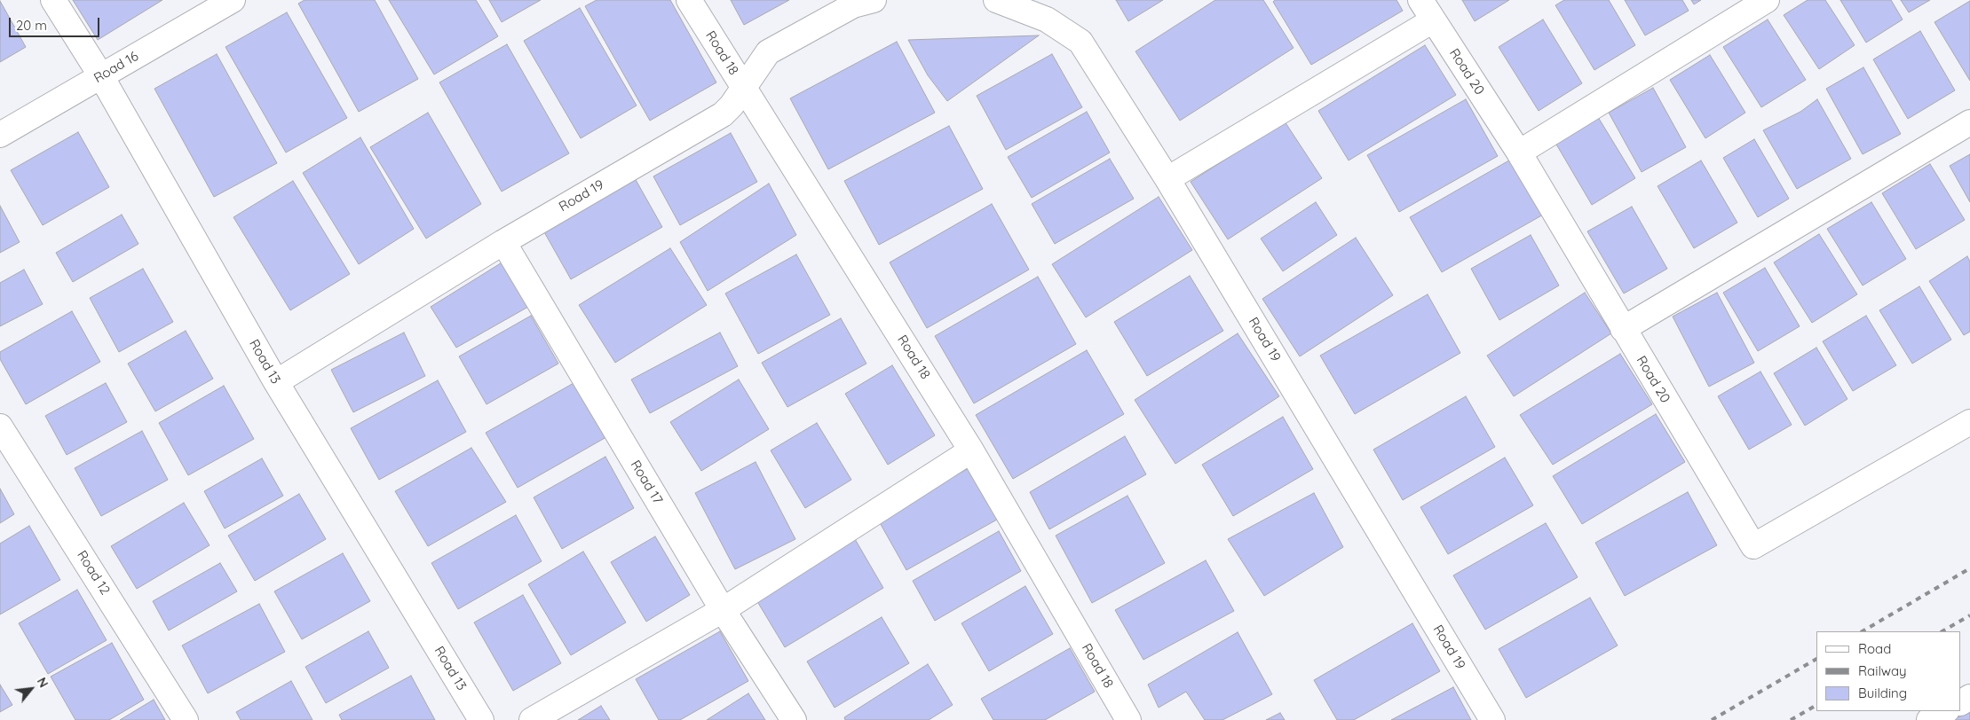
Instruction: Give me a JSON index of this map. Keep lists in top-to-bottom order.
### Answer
{
  "streets": {
    "street": [
      "Road 18",
      "Road 16",
      "Road 20",
      "Road 19",
      "Road 13",
      "Road 17",
      "Road 12"
    ]
  },
  "crossings": [
    ["Road 18", "Road 19"],
    ["Road 16", "Road 13"],
    ["Road 19", "Road 13"],
    ["Road 19", "Road 17"]
  ],
  "legend": ["Road", "Railway", "Building"],
  "scale_bar": "20 m",
  "north": "top right"
}
